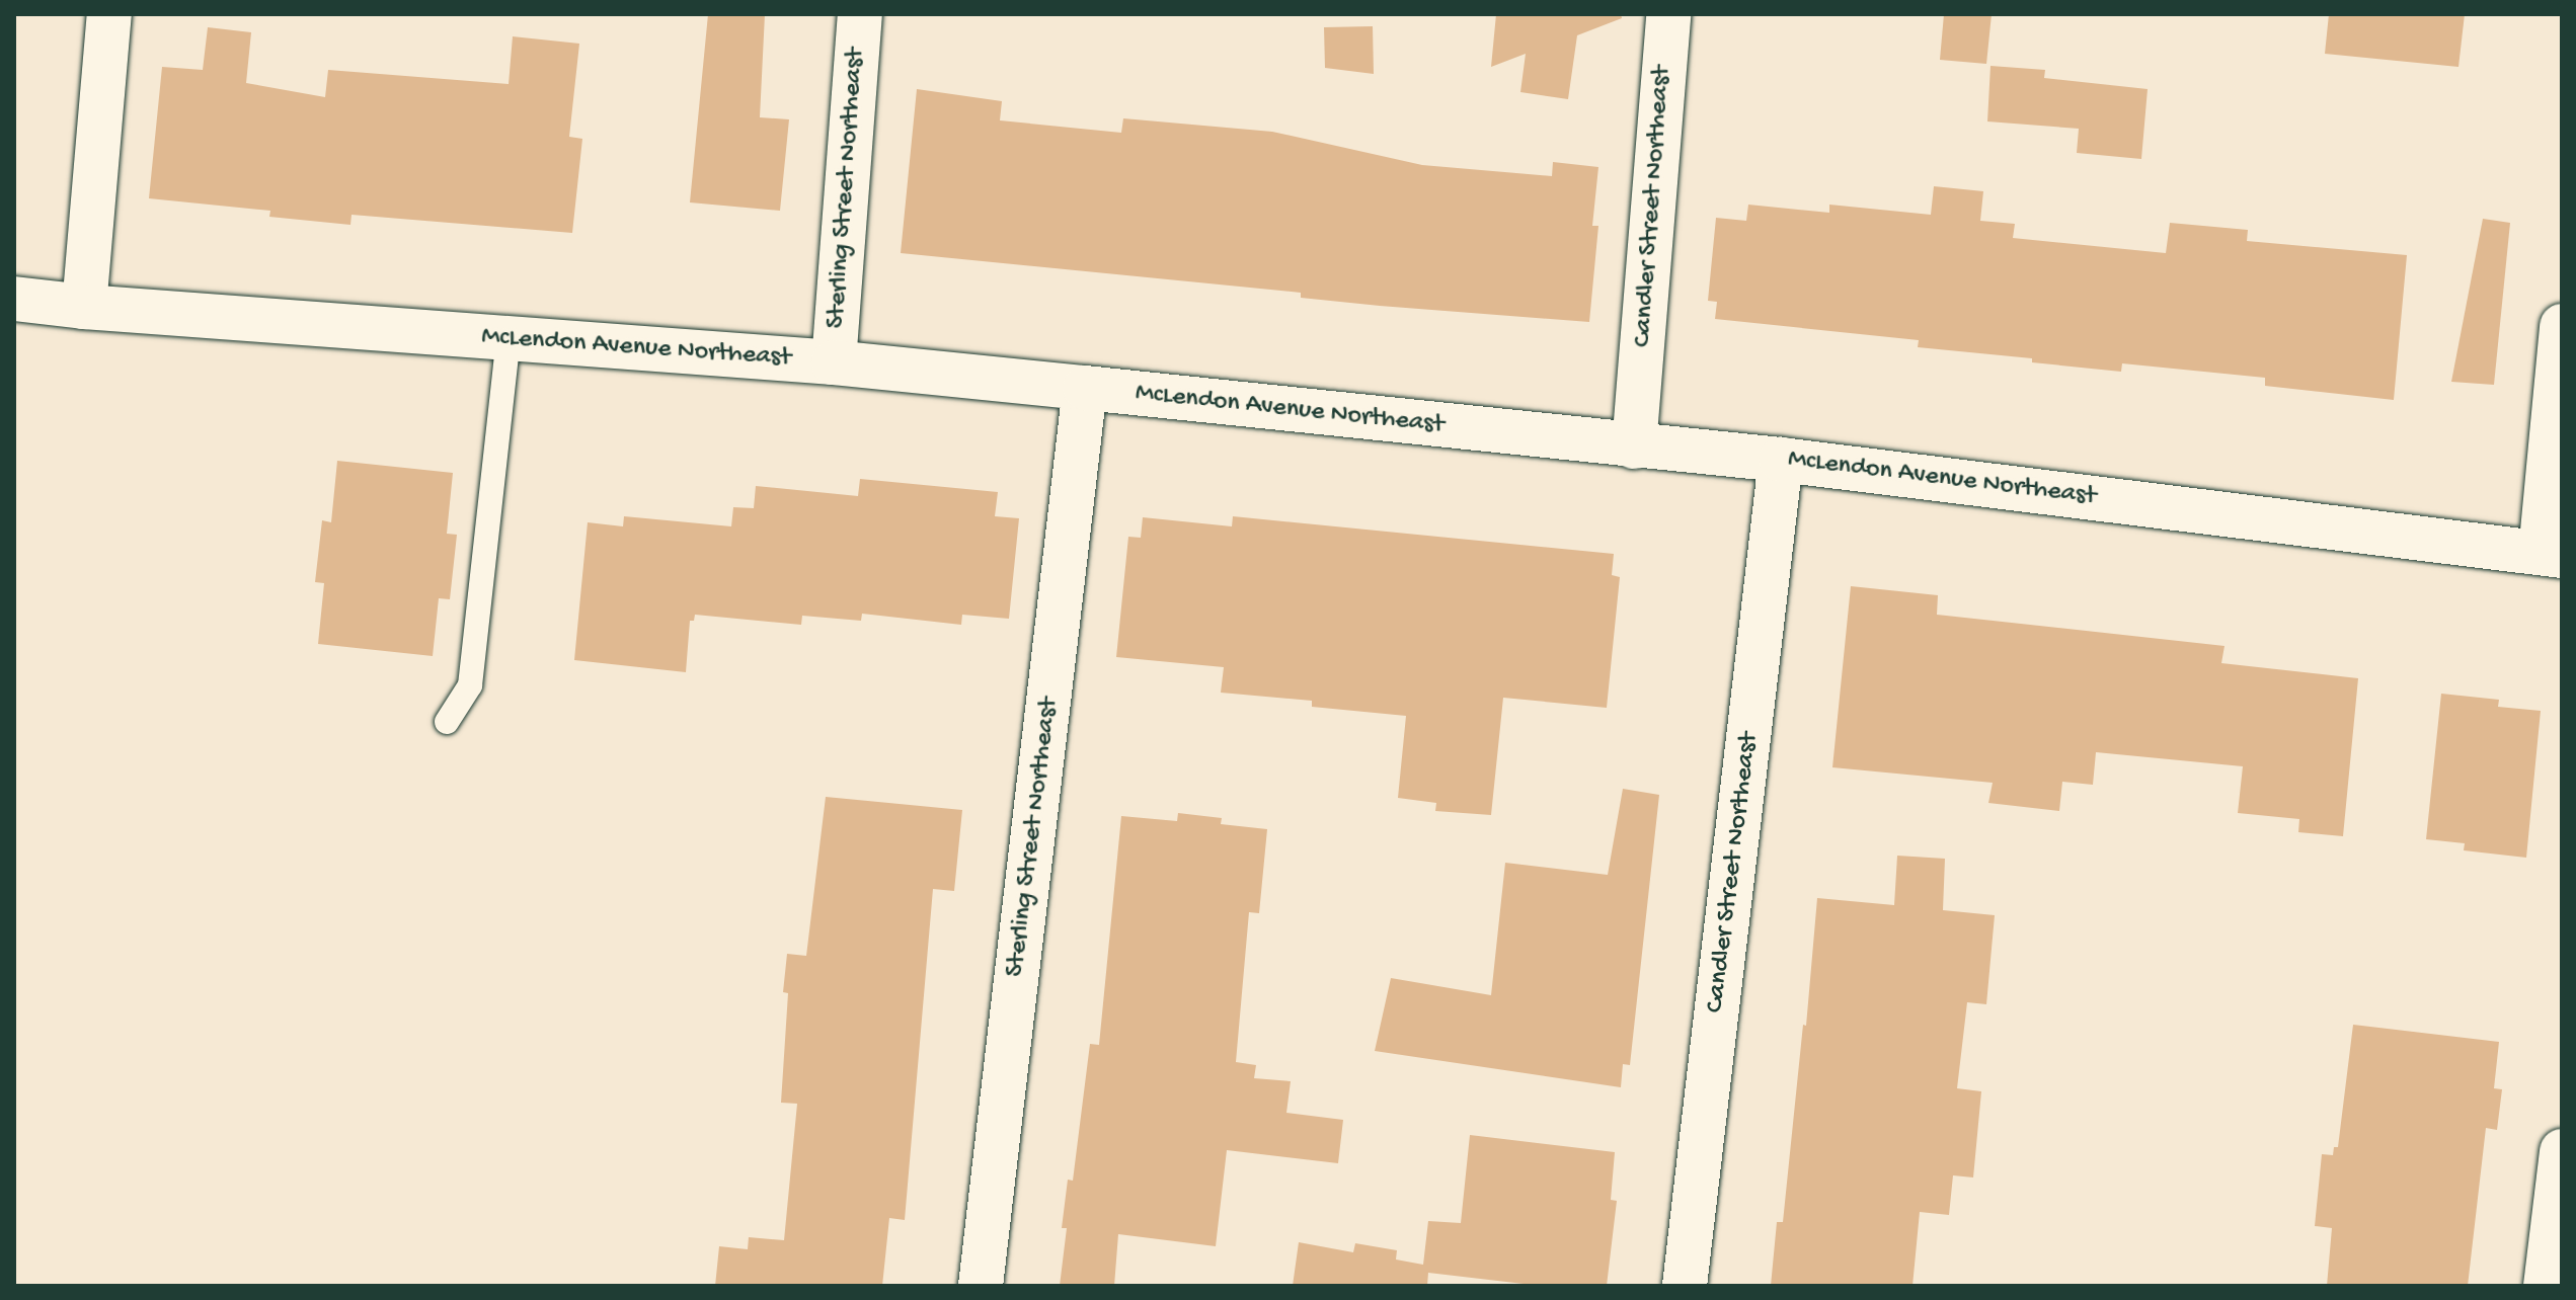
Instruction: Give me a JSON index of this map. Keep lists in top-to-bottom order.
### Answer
{
  "streets": {
    "street": ["Sterling Street Northeast", "Candler Street Northeast", "McLendon Avenue Northeast"]
  },
  "crossings": [
    ["Sterling Street Northeast", "McLendon Avenue Northeast"],
    ["Candler Street Northeast", "McLendon Avenue Northeast"]
  ]
}
